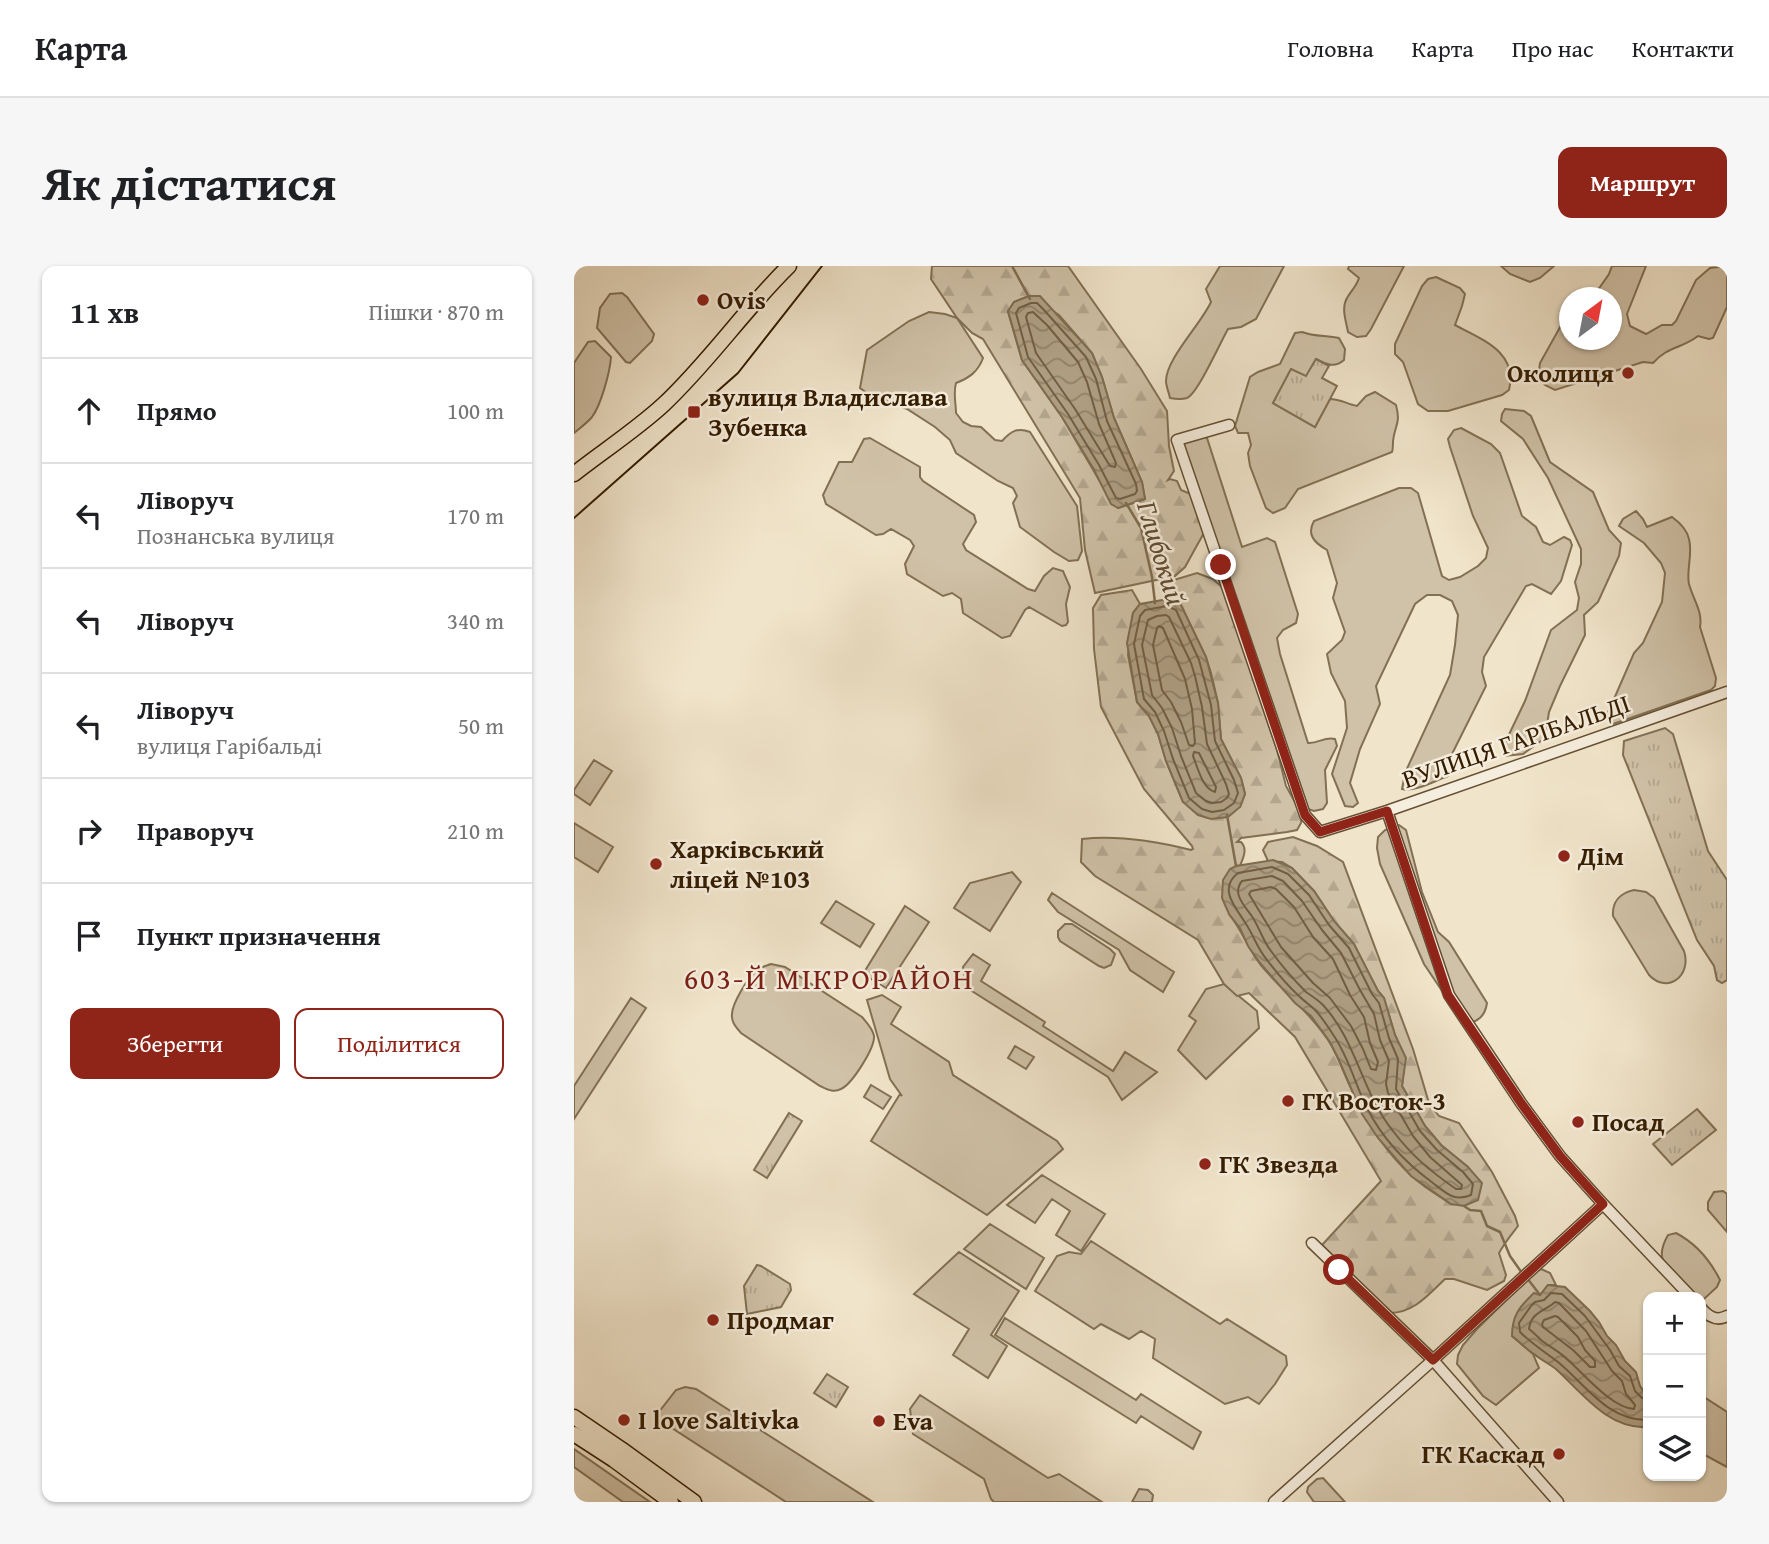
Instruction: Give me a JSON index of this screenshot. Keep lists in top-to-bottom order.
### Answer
{
  "streets": {
    "street": ["ВУЛИЦЯ ГАРІБАЛЬДІ"]
  },
  "districts": ["603-Й МІКРОРАЙОН"],
  "water": ["Глибокий"],
  "places": {
    "other": [
      "Ovis",
      "Околиця",
      "Дім",
      "Харківський ліцей №103",
      "ГК Восток-3",
      "Посад",
      "ГК Звезда",
      "Продмаг",
      "I love Saltivka",
      "Eva",
      "ГК Каскад"
    ],
    "transit": ["вулиця Владислава Зубенка"]
  },
  "north": "top right",
  "page": {
    "header": "Карта",
    "nav": [
      "Головна",
      "Карта",
      "Про нас",
      "Контакти"
    ],
    "title": "Як дістатися",
    "buttons": [
      "Маршрут",
      ["Зберегти", "Поділитися"]
    ],
    "heading": ["11 хв", "Пішки · 870 m"],
    "list": [
      ["Прямо", "100 m"],
      ["Ліворуч", "Познанська вулиця", "170 m"],
      ["Ліворуч", "340 m"],
      ["Ліворуч", "вулиця Гарібальді", "50 m"],
      ["Праворуч", "210 m"],
      "Пункт призначення"
    ],
    "map_buttons": ["+", "−"]
  }
}
